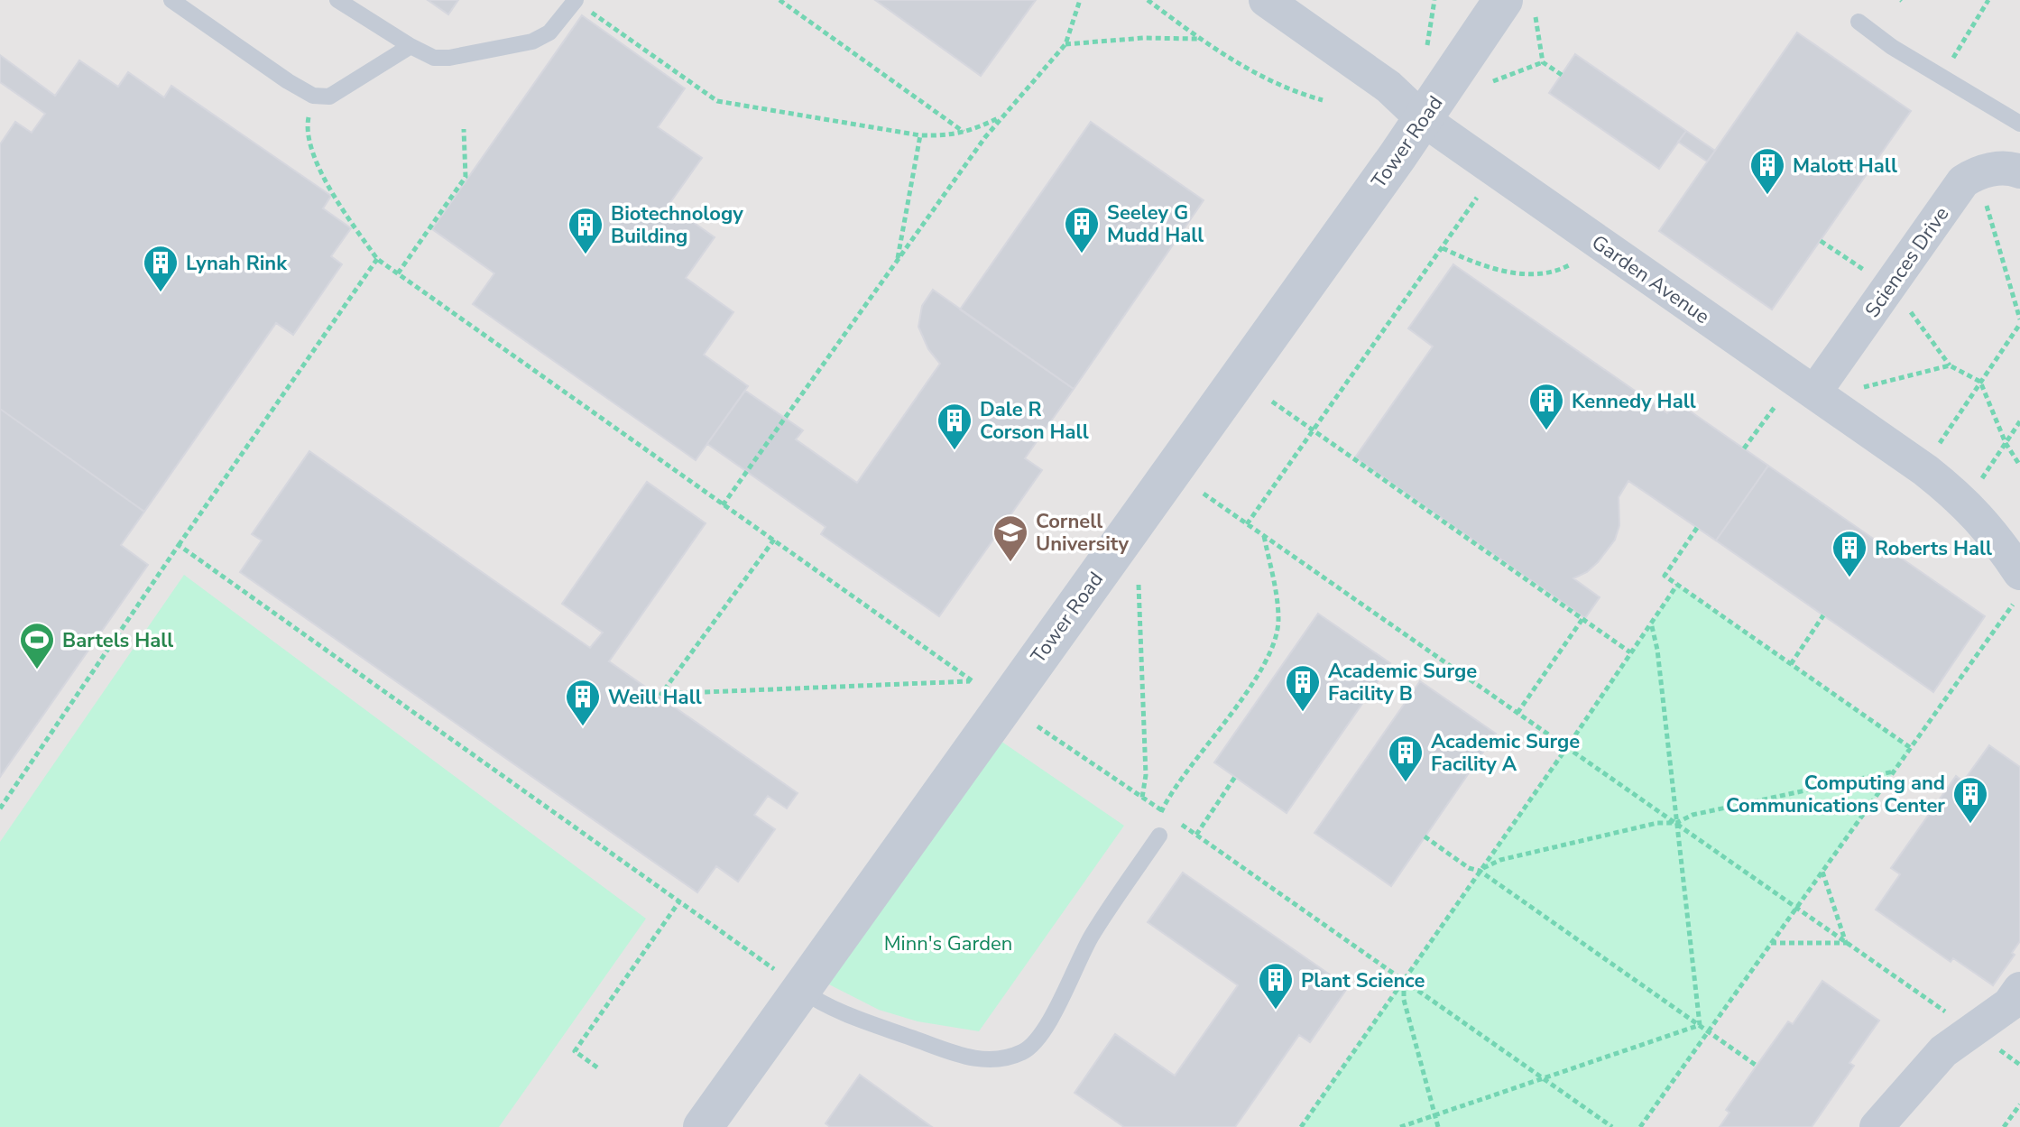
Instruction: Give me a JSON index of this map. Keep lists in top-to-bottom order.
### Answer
{
  "streets": {
    "street": ["Tower Road", "Sciences Drive", "Garden Avenue"]
  },
  "crossings": [
    ["Tower Road", "Garden Avenue"],
    ["Sciences Drive", "Garden Avenue"]
  ],
  "parks": ["Minn's Garden"],
  "places": {
    "building": [
      "Malott Hall",
      "Seeley G Mudd Hall",
      "Biotechnology Building",
      "Lynah Rink",
      "Kennedy Hall",
      "Dale R Corson Hall",
      "Roberts Hall",
      "Academic Surge Facility B",
      "Weill Hall",
      "Academic Surge Facility A",
      "Computing and Communications Center",
      "Plant Science"
    ],
    "school or university": ["Cornell University"],
    "sports": ["Bartels Hall"]
  }
}
